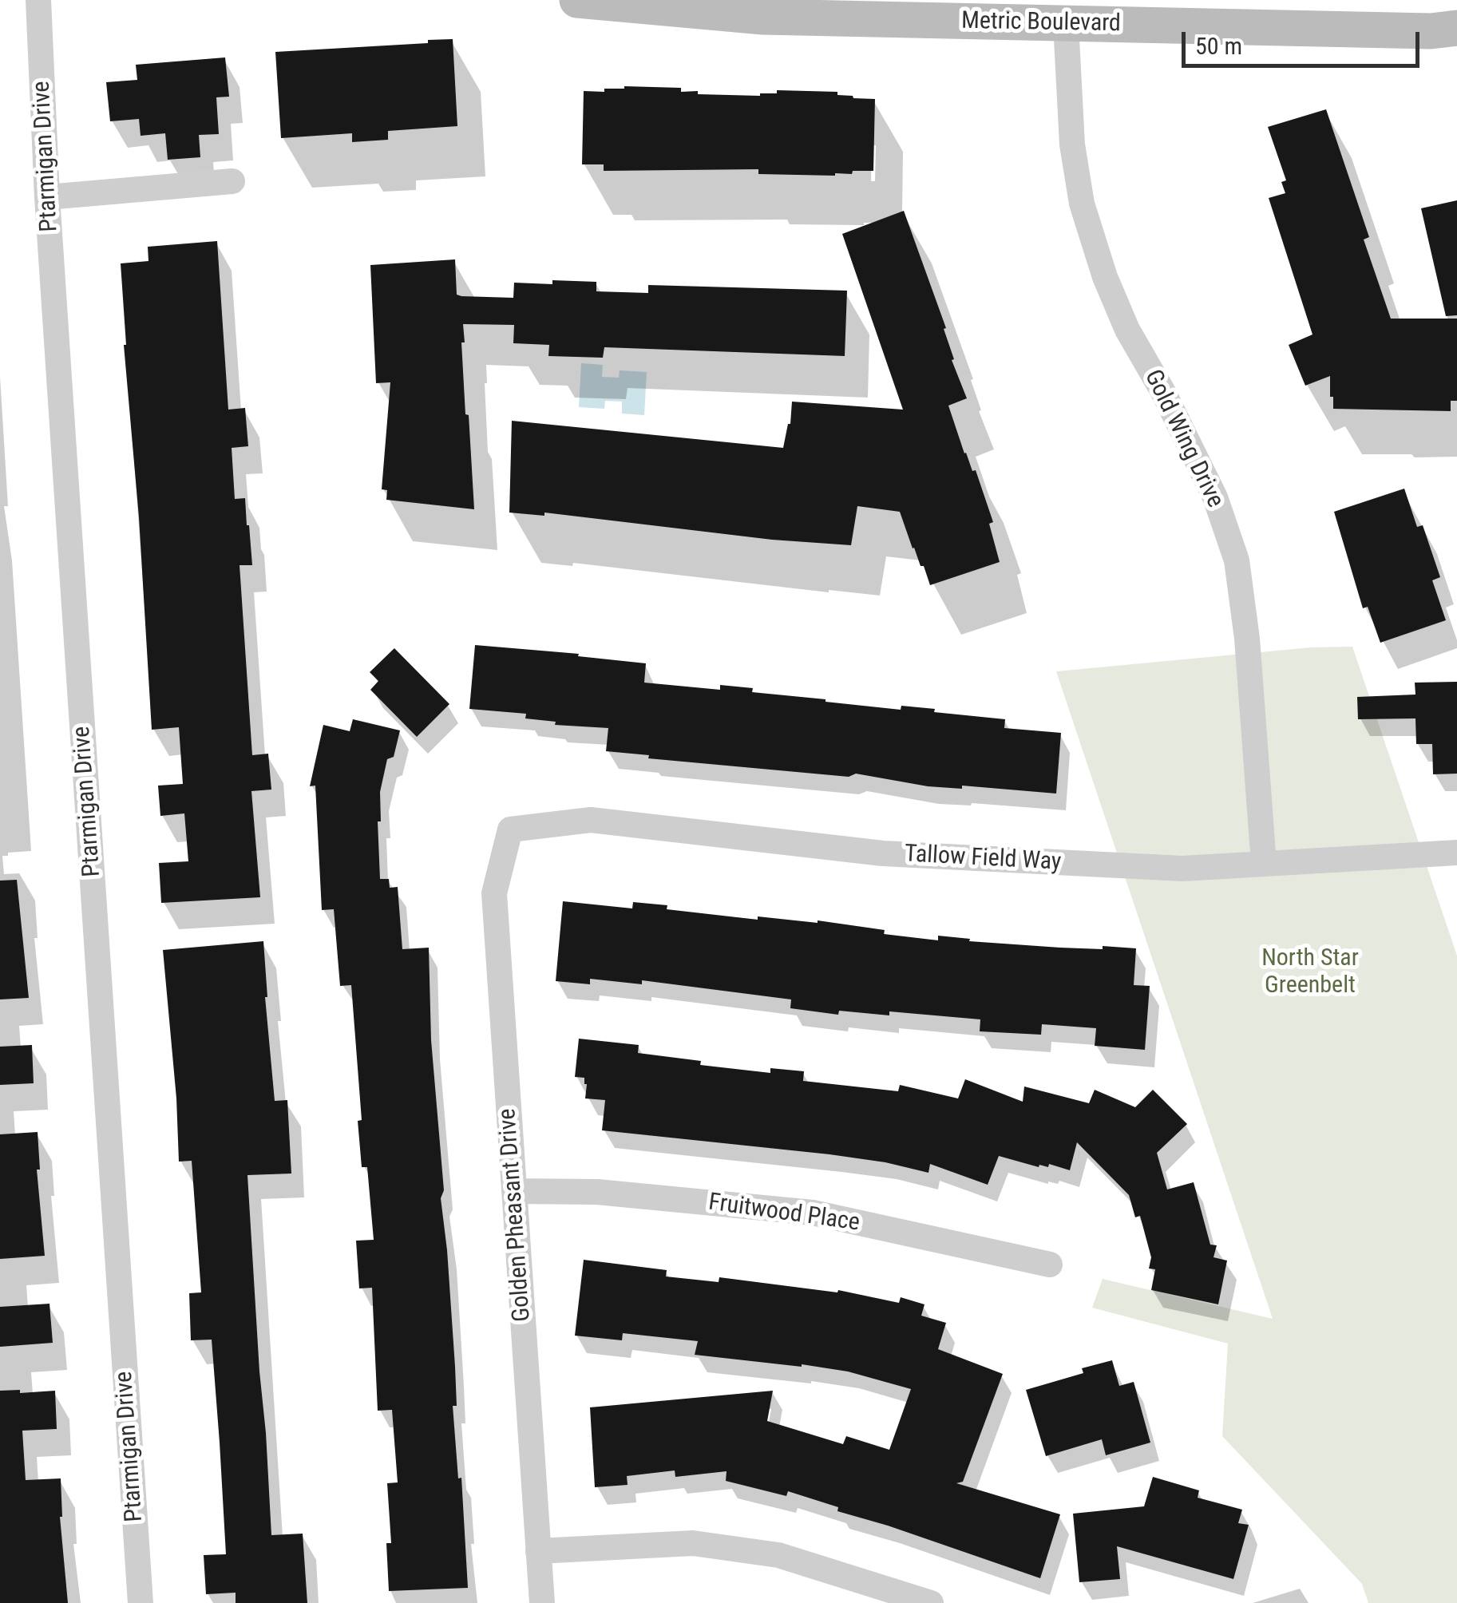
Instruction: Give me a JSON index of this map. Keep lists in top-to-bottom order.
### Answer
{
  "streets": {
    "main road": ["Metric Boulevard"],
    "street": [
      "Ptarmigan Drive",
      "Gold Wing Drive",
      "Tallow Field Way",
      "Fruitwood Place",
      "Golden Pheasant Drive"
    ]
  },
  "crossings": [
    ["Metric Boulevard", "Gold Wing Drive"],
    ["Gold Wing Drive", "Tallow Field Way"],
    ["Tallow Field Way", "Golden Pheasant Drive"],
    ["Fruitwood Place", "Golden Pheasant Drive"]
  ],
  "parks": ["North Star Greenbelt"],
  "scale_bar": "50 m"
}
